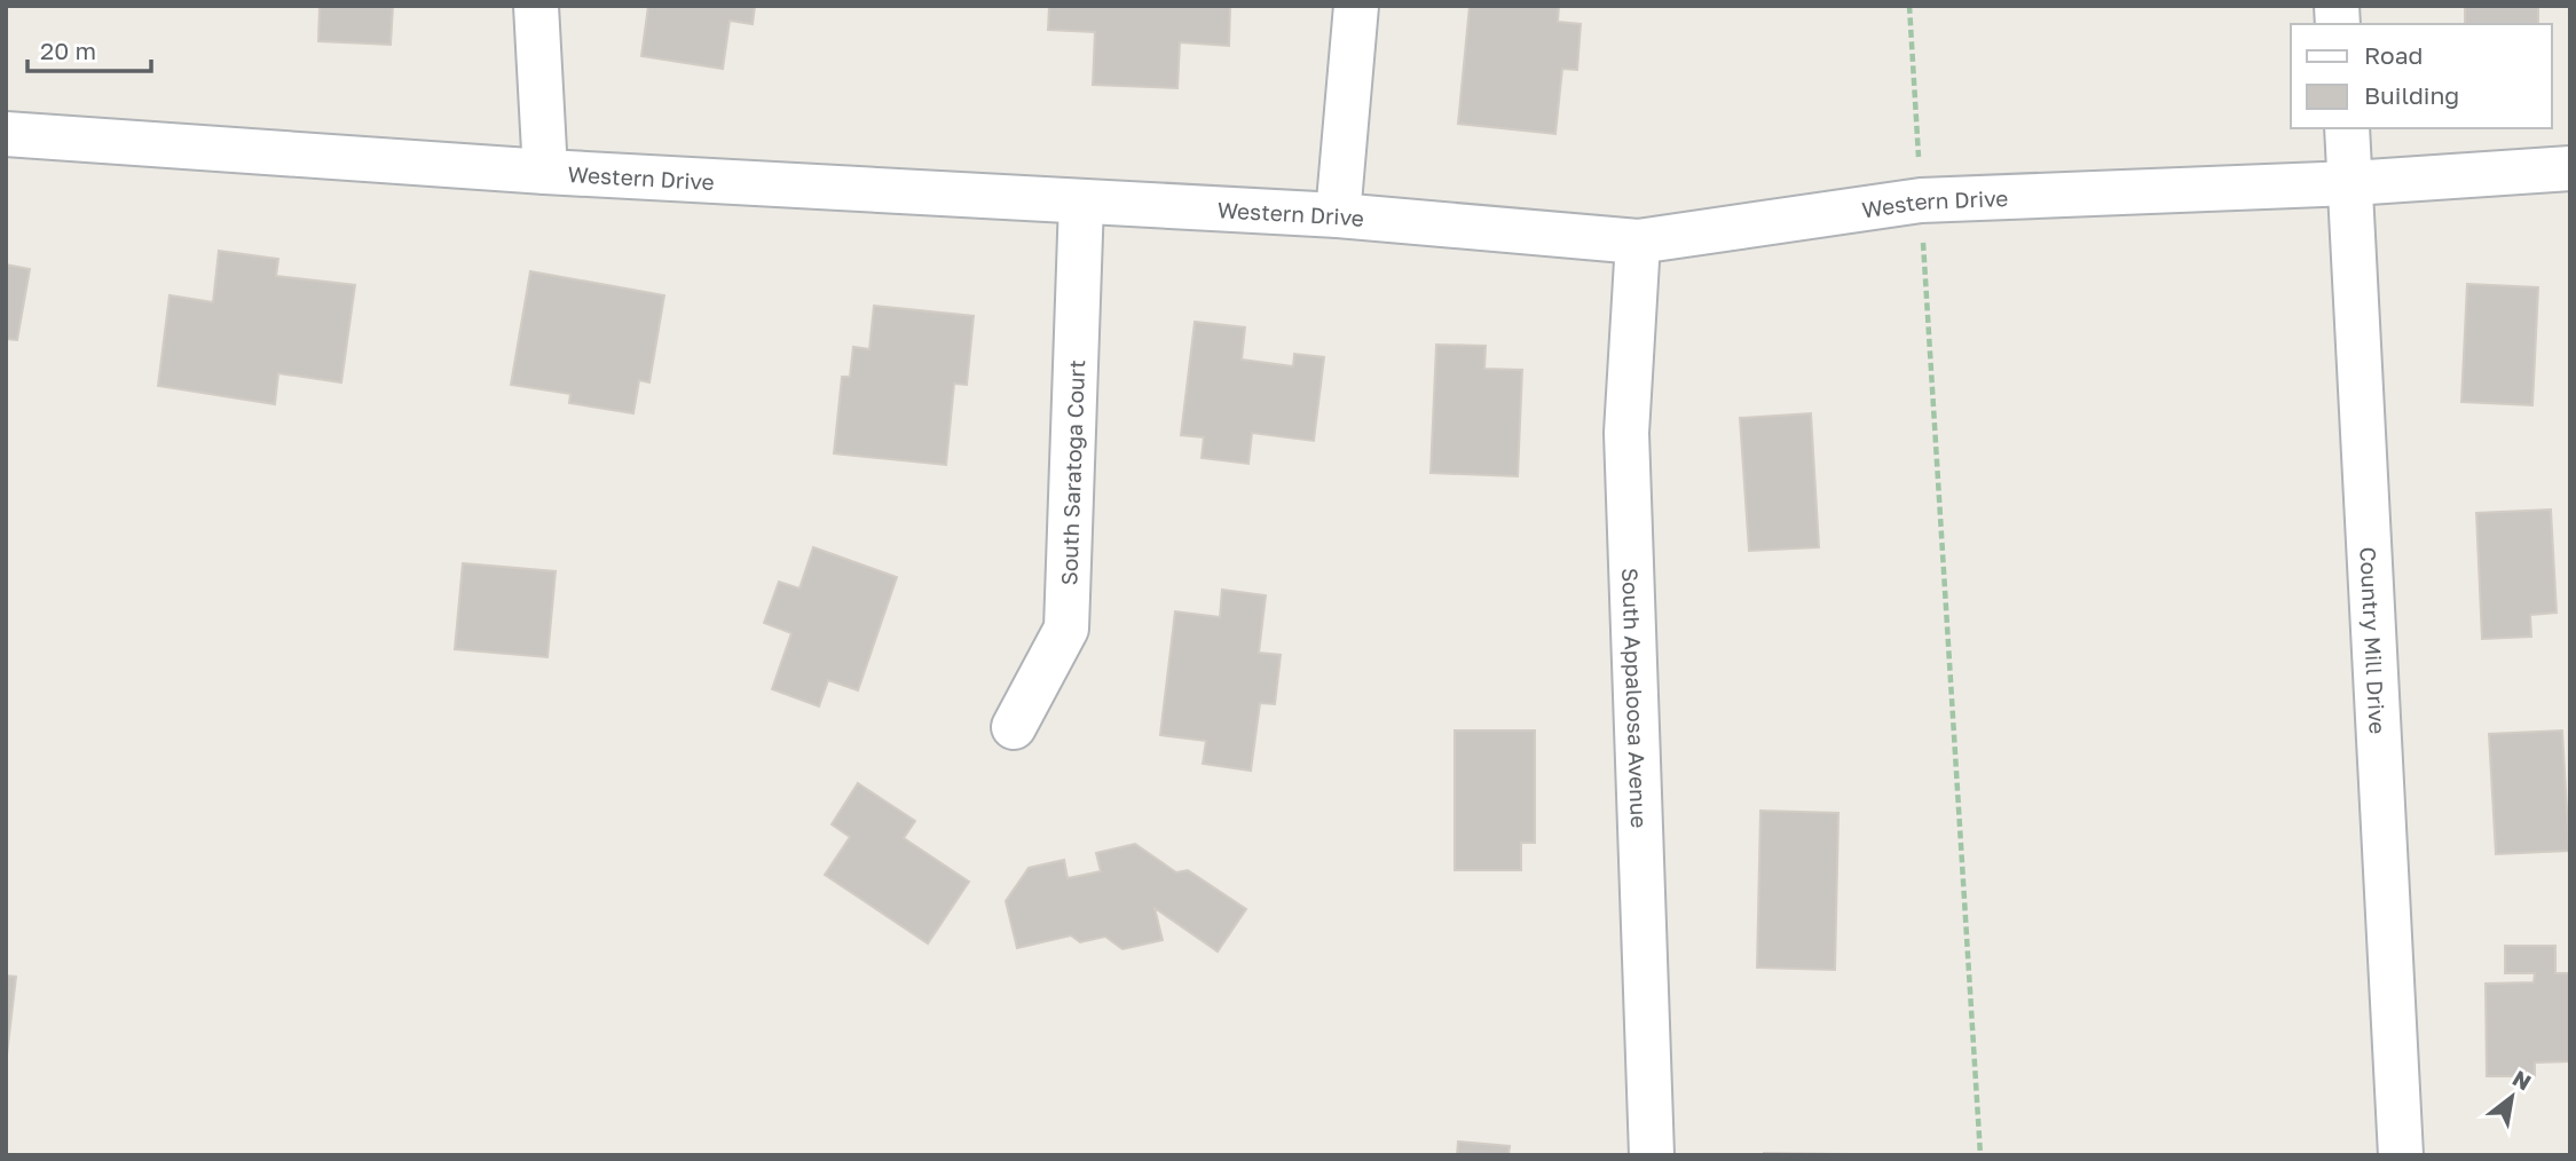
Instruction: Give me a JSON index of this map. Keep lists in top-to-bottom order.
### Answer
{
  "streets": {
    "street": [
      "Western Drive",
      "South Saratoga Court",
      "Country Mill Drive",
      "South Appaloosa Avenue"
    ]
  },
  "crossings": [
    ["Western Drive", "South Saratoga Court"],
    ["Western Drive", "Country Mill Drive"],
    ["Western Drive", "South Appaloosa Avenue"]
  ],
  "legend": ["Road", "Building"],
  "scale_bar": "20 m",
  "north": "top right"
}
